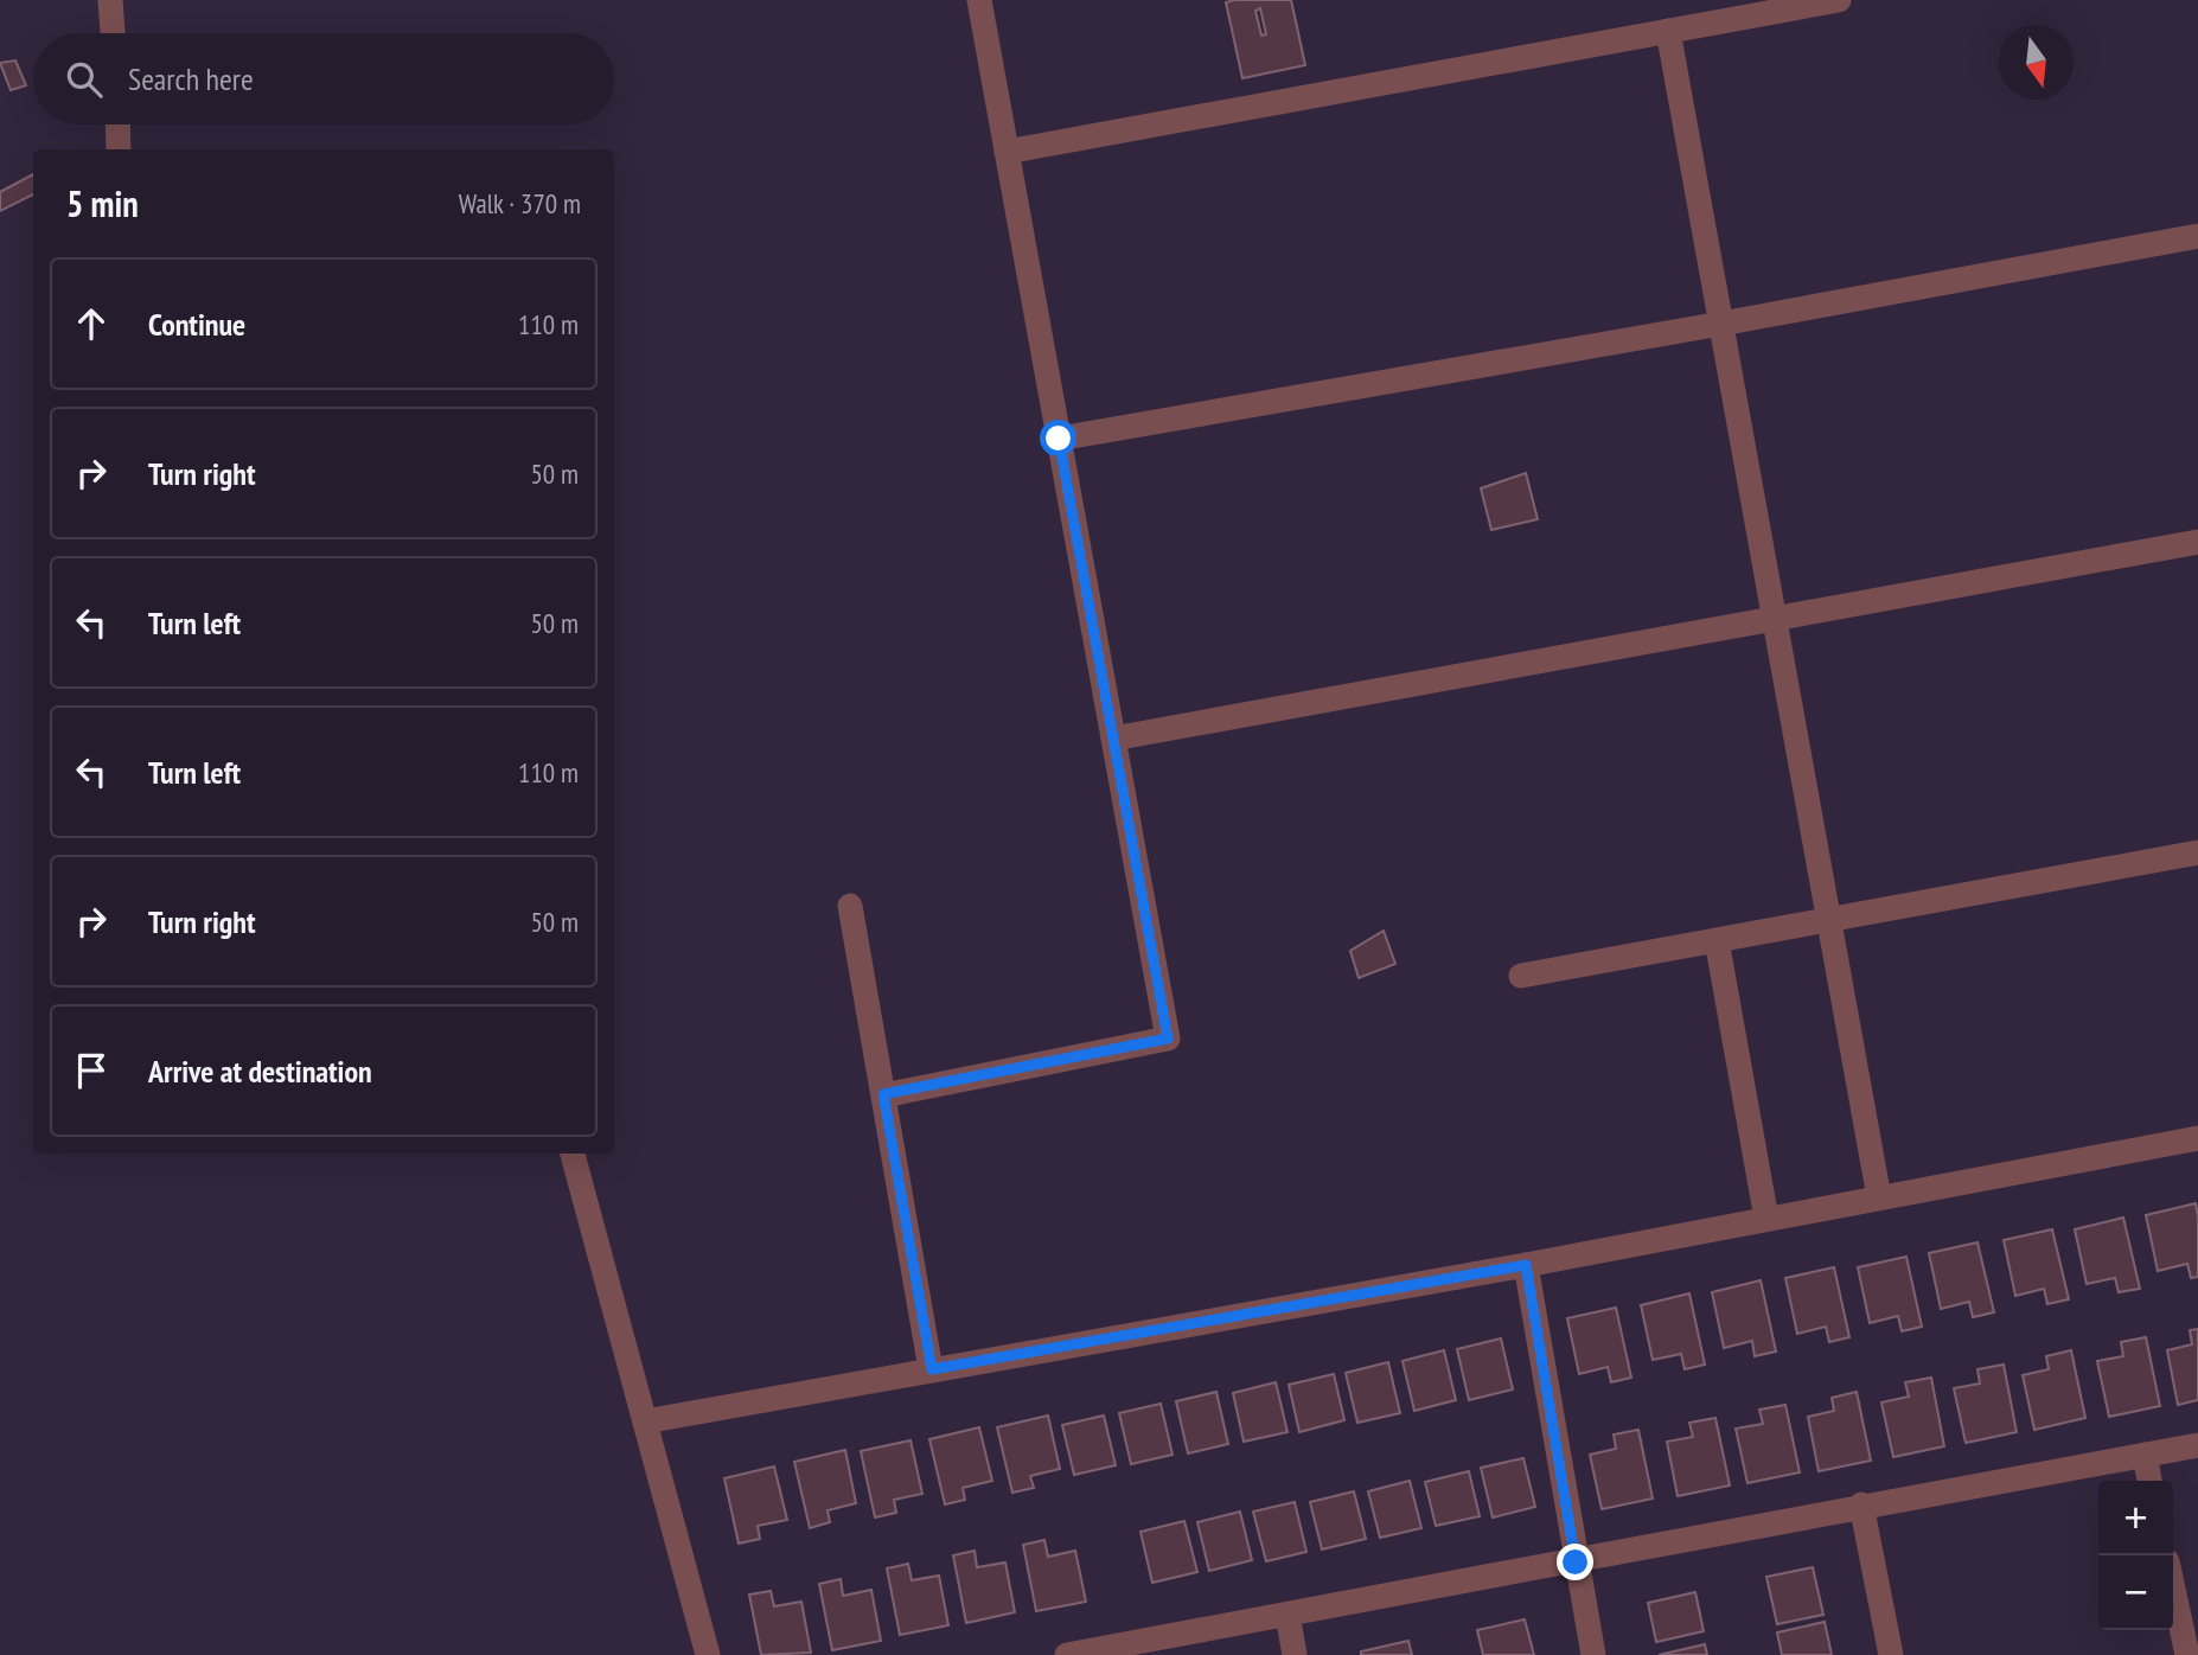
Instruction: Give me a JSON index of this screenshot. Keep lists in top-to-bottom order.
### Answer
{
  "north": "bottom",
  "page": {
    "search": "Search here",
    "heading": ["5 min", "Walk · 370 m"],
    "list": [
      ["Continue", "110 m"],
      ["Turn right", "50 m"],
      ["Turn left", "50 m"],
      ["Turn left", "110 m"],
      ["Turn right", "50 m"],
      "Arrive at destination"
    ],
    "map_buttons": ["+", "−"]
  }
}
